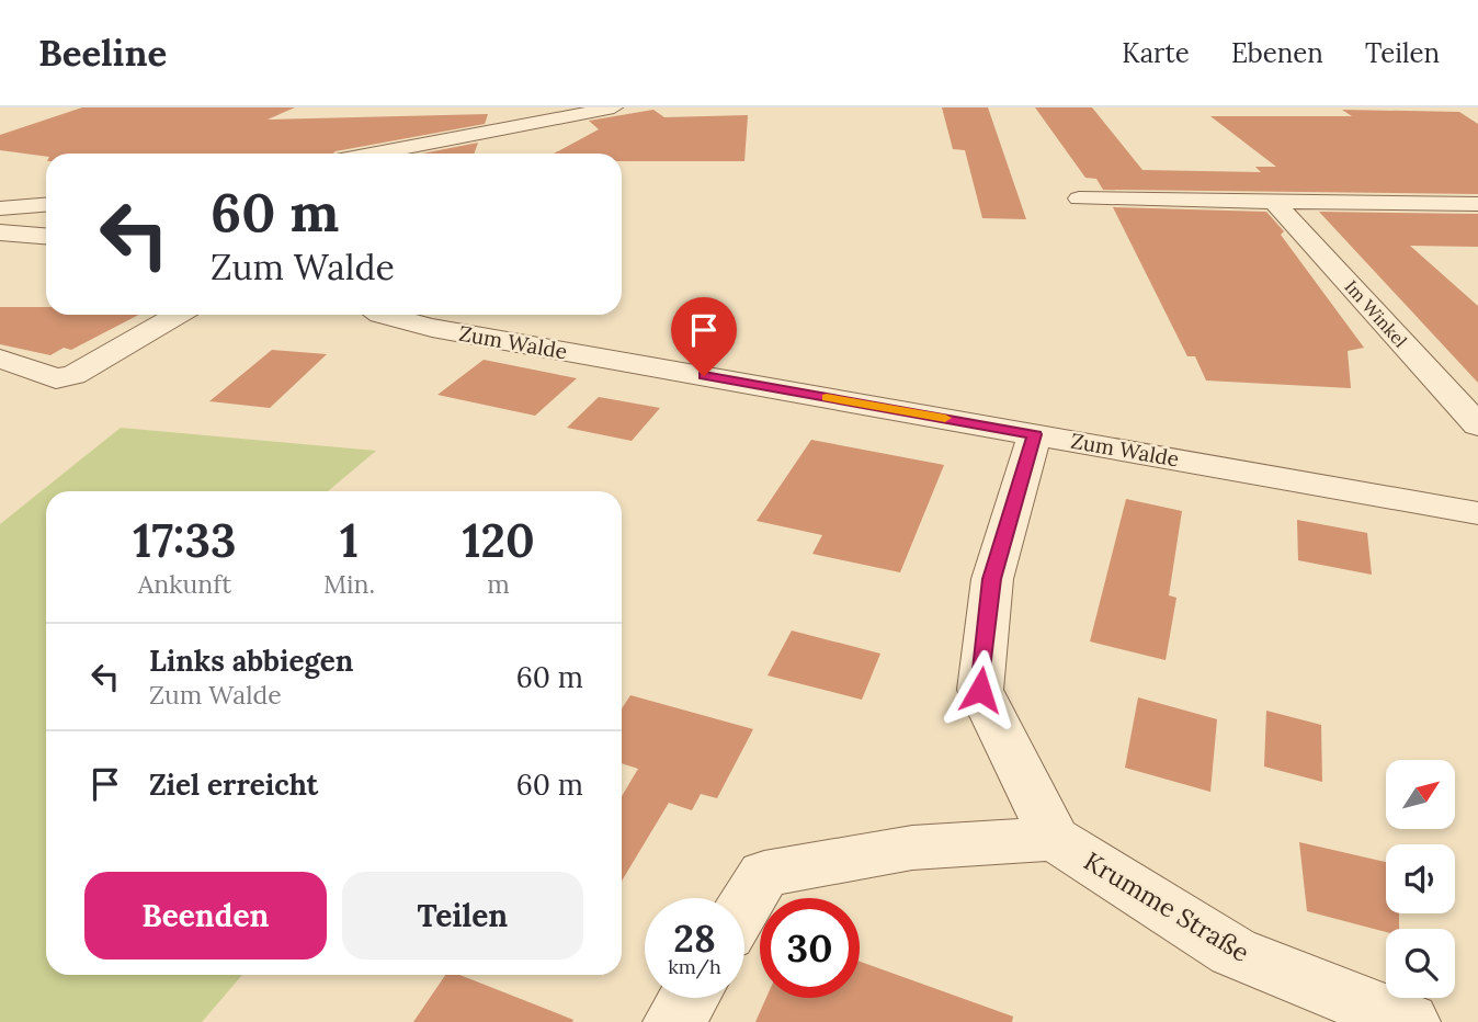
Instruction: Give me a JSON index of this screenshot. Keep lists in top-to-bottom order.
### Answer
{
  "streets": {
    "street": ["Im Winkel", "Zum Walde", "Krumme Straße"]
  },
  "north": "top right",
  "page": {
    "header": "Beeline",
    "nav": ["Karte", "Ebenen", "Teilen"],
    "turn": ["60 m", "Zum Walde"],
    "eta": [
      "17:33",
      "Ankunft",
      "1",
      "Min.",
      "120",
      "m"
    ],
    "list": [
      {
        "name": "Links abbiegen",
        "note": "Zum Walde",
        "value": "60 m"
      },
      {
        "name": "Ziel erreicht",
        "value": "60 m"
      }
    ],
    "buttons": ["Beenden", "Teilen"],
    "speed": "28 km/h",
    "limit": "30"
  }
}
